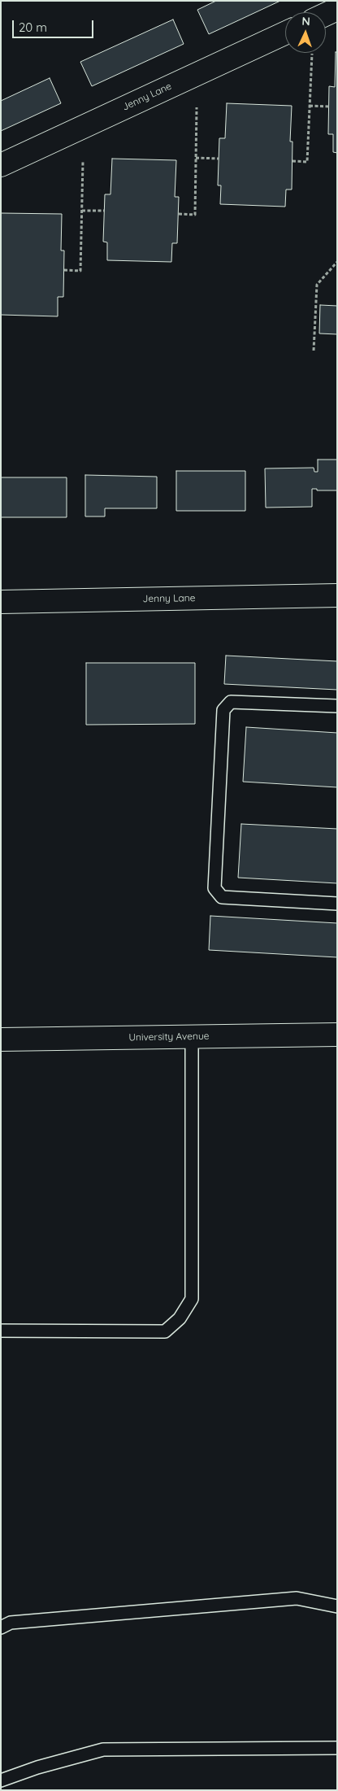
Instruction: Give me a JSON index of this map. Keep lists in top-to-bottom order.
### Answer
{
  "streets": {
    "street": ["Jenny Lane", "University Avenue"]
  },
  "scale_bar": "20 m",
  "north": "top"
}
